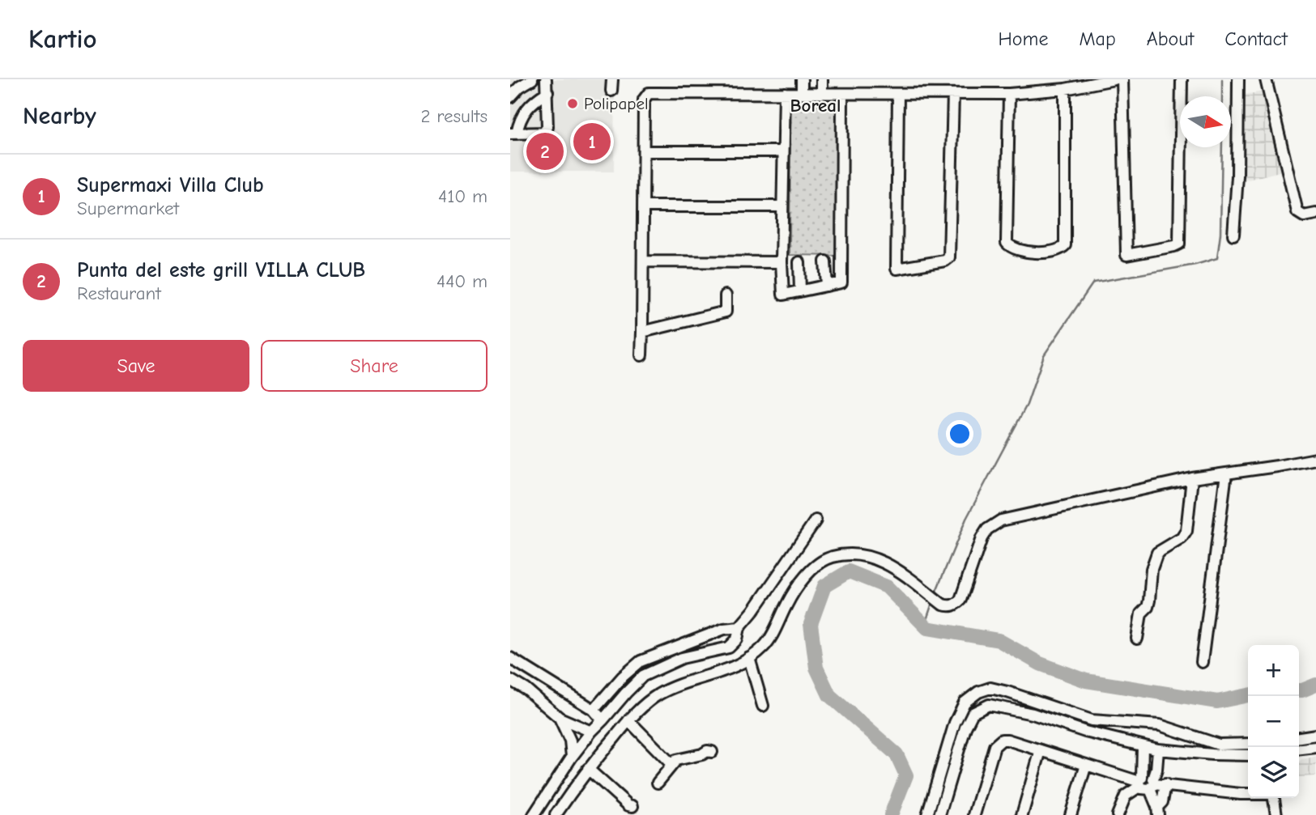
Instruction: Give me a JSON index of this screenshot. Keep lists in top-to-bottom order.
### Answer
{
  "districts": ["Boreal"],
  "places": ["Polipapel"],
  "north": "right",
  "page": {
    "header": "Kartio",
    "nav": [
      "Home",
      "Map",
      "About",
      "Contact"
    ],
    "heading": ["Nearby", "2 results"],
    "pins": ["1", "2"],
    "list": [
      {
        "mark": "1",
        "name": "Supermaxi Villa Club",
        "note": "Supermarket",
        "value": "410 m"
      },
      {
        "mark": "2",
        "name": "Punta del este grill VILLA CLUB",
        "note": "Restaurant",
        "value": "440 m"
      }
    ],
    "buttons": ["Save", "Share"],
    "map_buttons": ["+", "−"]
  }
}
